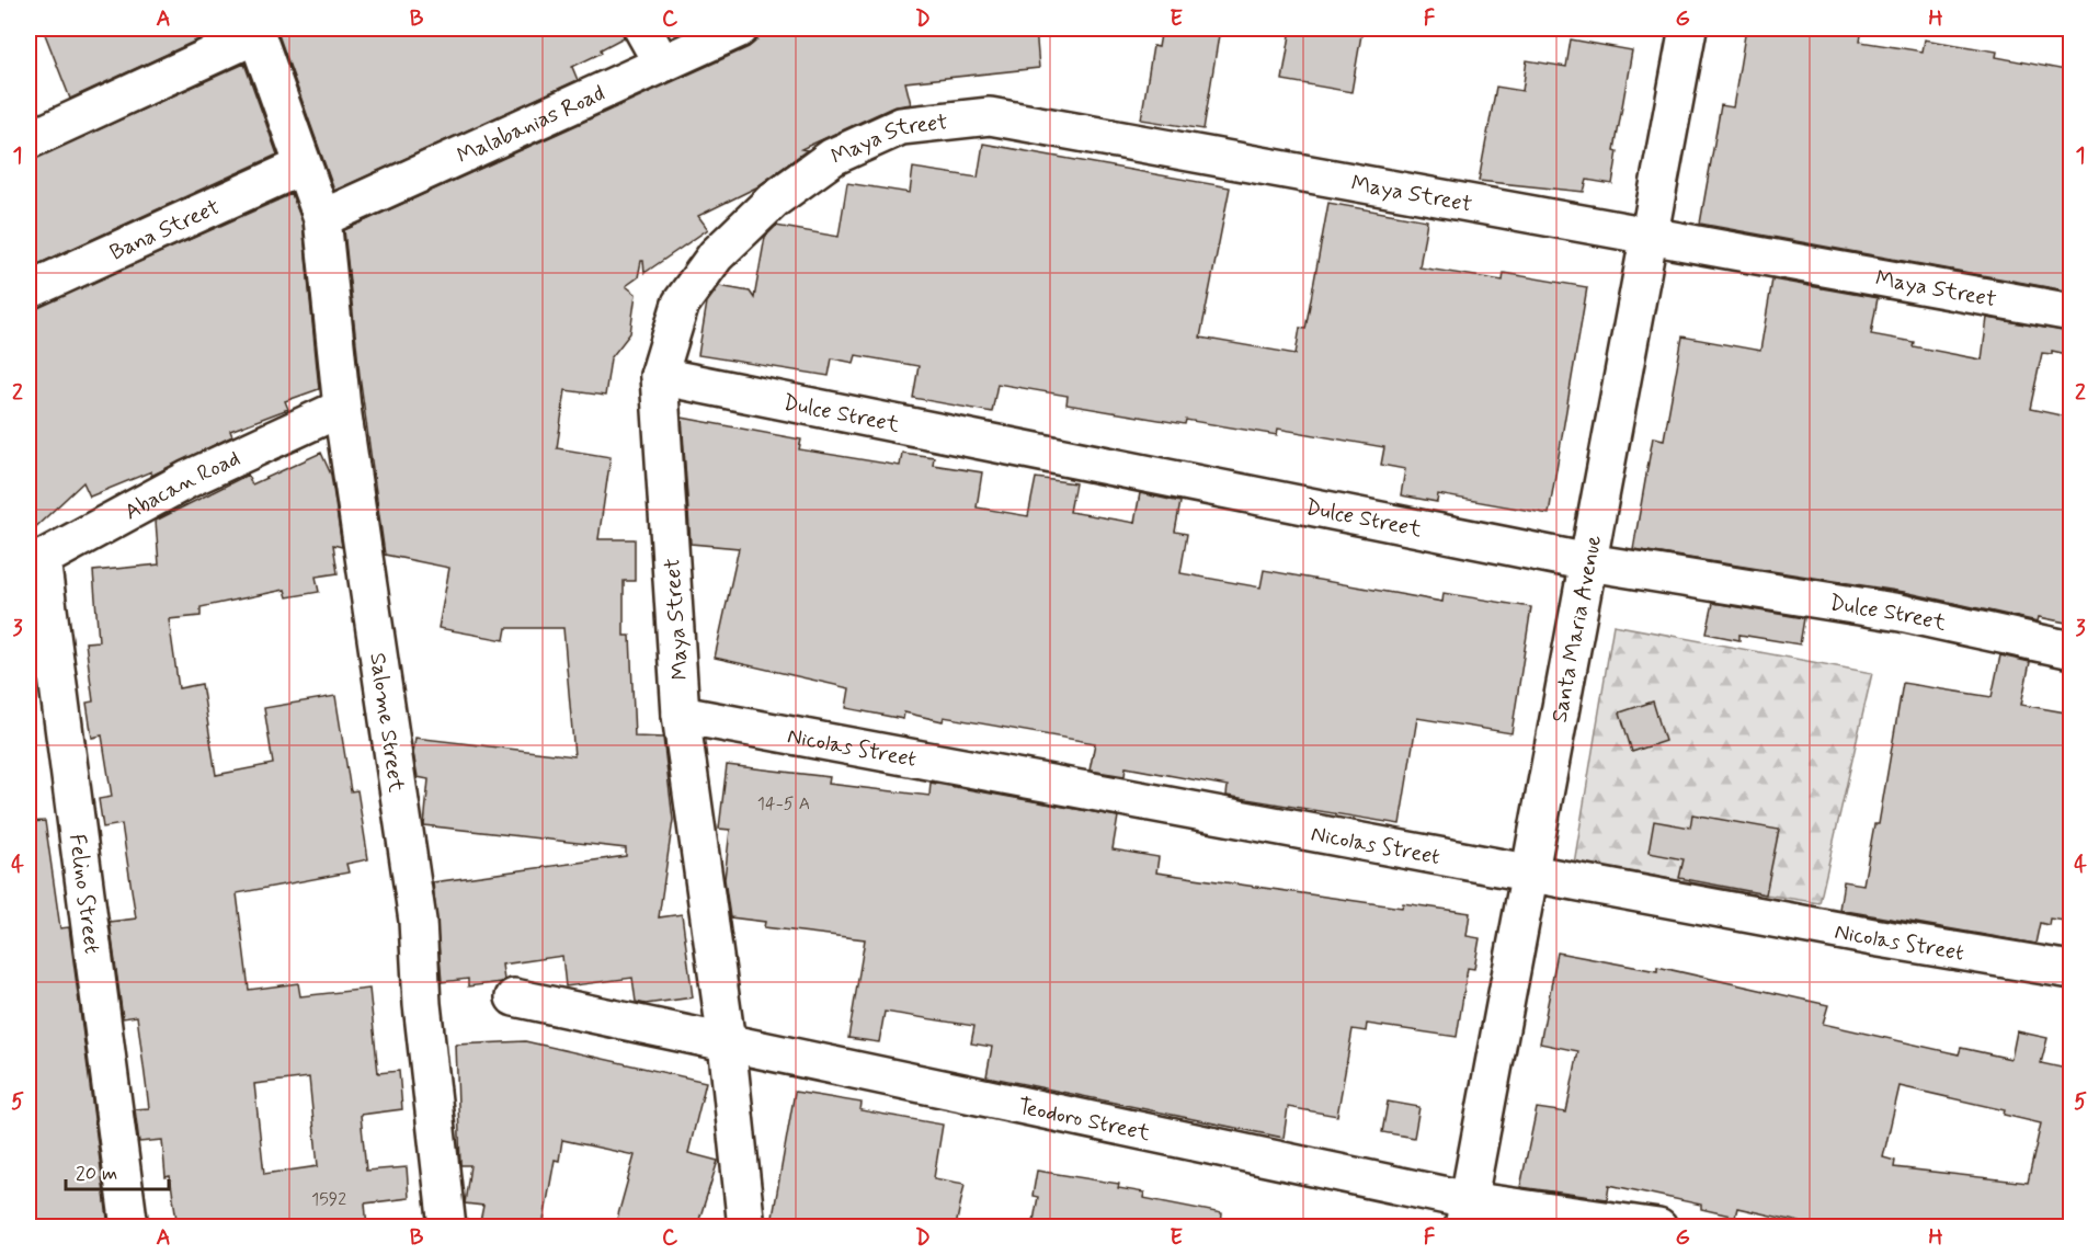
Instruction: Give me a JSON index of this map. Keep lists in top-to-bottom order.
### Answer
{
  "streets": {
    "street": [
      "Malabanias Road",
      "Maya Street",
      "Bana Street",
      "Dulce Street",
      "Abacan Road",
      "Santa Maria Avenue",
      "Salome Street",
      "Nicolas Street",
      "Felino Street",
      "Teodoro Street"
    ]
  },
  "crossings": [
    ["Malabanias Road", "Salome Street"],
    ["Maya Street", "Dulce Street"],
    ["Maya Street", "Santa Maria Avenue"],
    ["Maya Street", "Nicolas Street"],
    ["Maya Street", "Teodoro Street"],
    ["Bana Street", "Salome Street"],
    ["Dulce Street", "Santa Maria Avenue"],
    ["Abacan Road", "Salome Street"],
    ["Abacan Road", "Felino Street"],
    ["Santa Maria Avenue", "Nicolas Street"],
    ["Santa Maria Avenue", "Teodoro Street"]
  ],
  "house_numbers": ["14-5 A", "1592"],
  "scale_bar": "20 m",
  "grid": {
    "columns": [
      "A",
      "B",
      "C",
      "D",
      "E",
      "F",
      "G",
      "H"
    ],
    "rows": [
      "1",
      "2",
      "3",
      "4",
      "5"
    ]
  }
}
